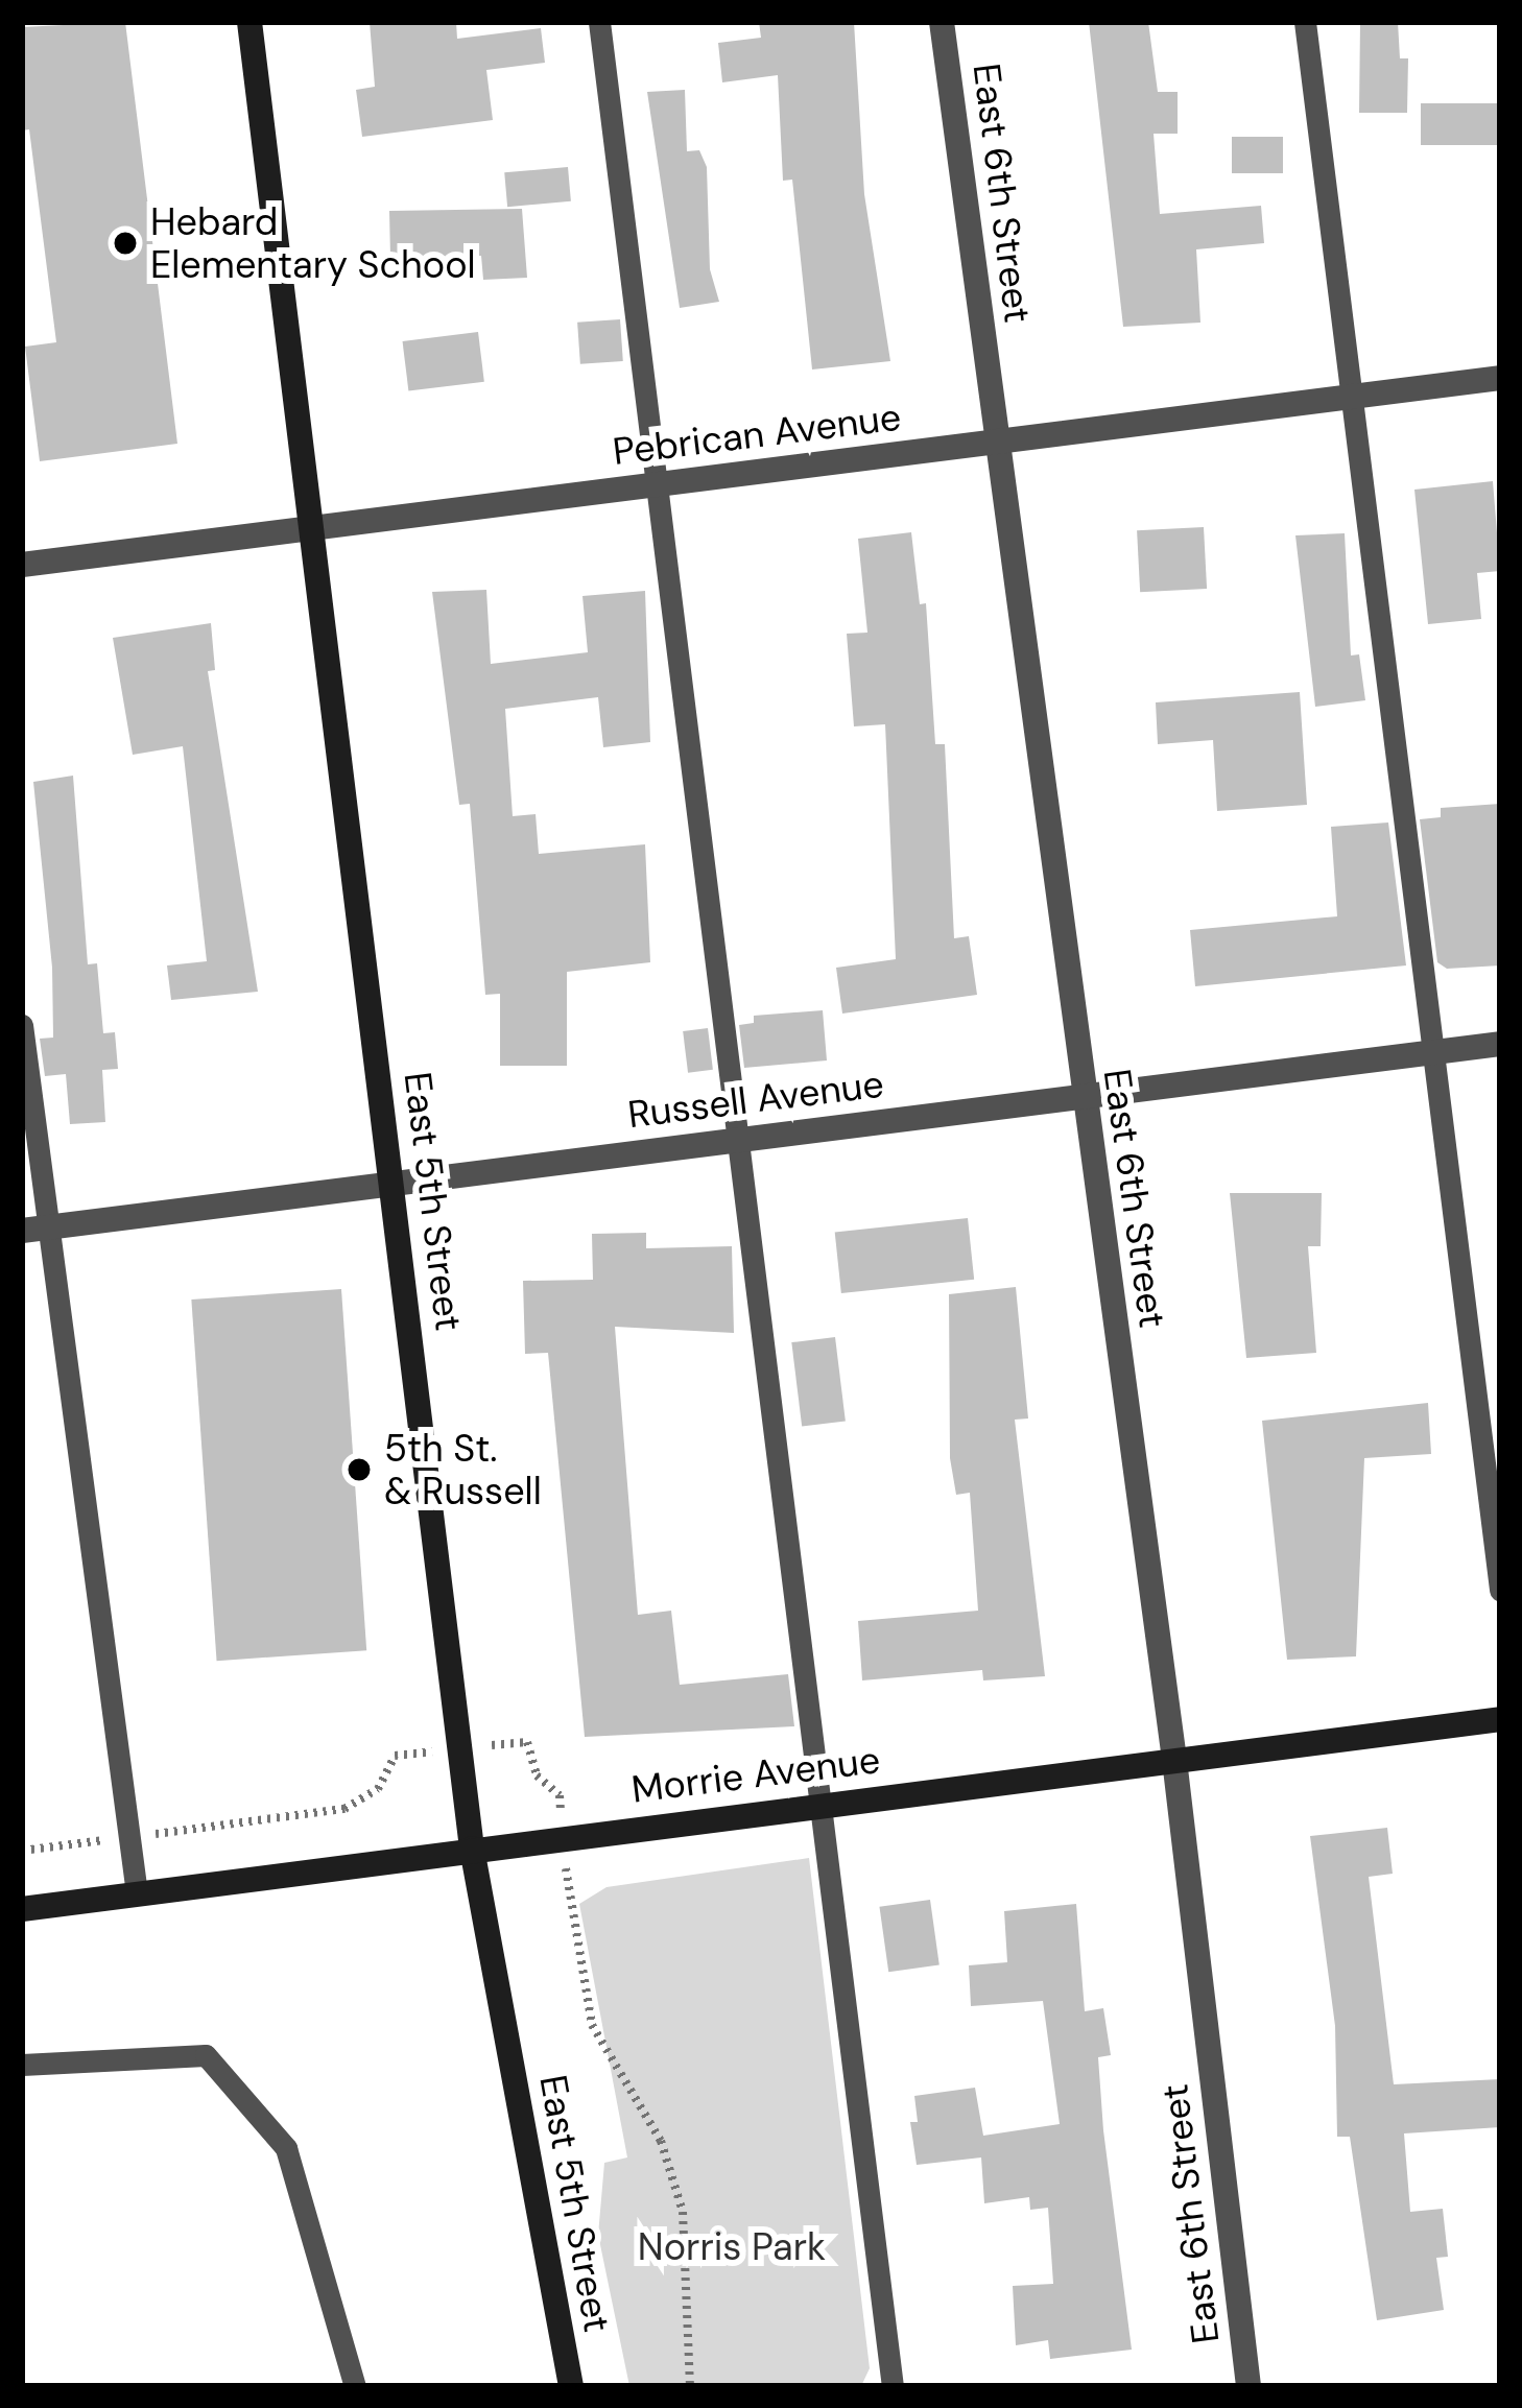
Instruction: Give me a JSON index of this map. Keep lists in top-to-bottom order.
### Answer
{
  "streets": {
    "street": [
      "East 6th Street",
      "Pebrican Avenue",
      "Russell Avenue",
      "East 5th Street",
      "Morrie Avenue"
    ]
  },
  "crossings": [
    ["East 6th Street", "Pebrican Avenue"],
    ["East 6th Street", "Russell Avenue"],
    ["East 6th Street", "Morrie Avenue"],
    ["Pebrican Avenue", "East 5th Street"],
    ["Russell Avenue", "East 5th Street"],
    ["East 5th Street", "Morrie Avenue"]
  ],
  "parks": ["Norris Park"],
  "places": ["Hebard Elementary School", "5th St. & Russell"]
}
